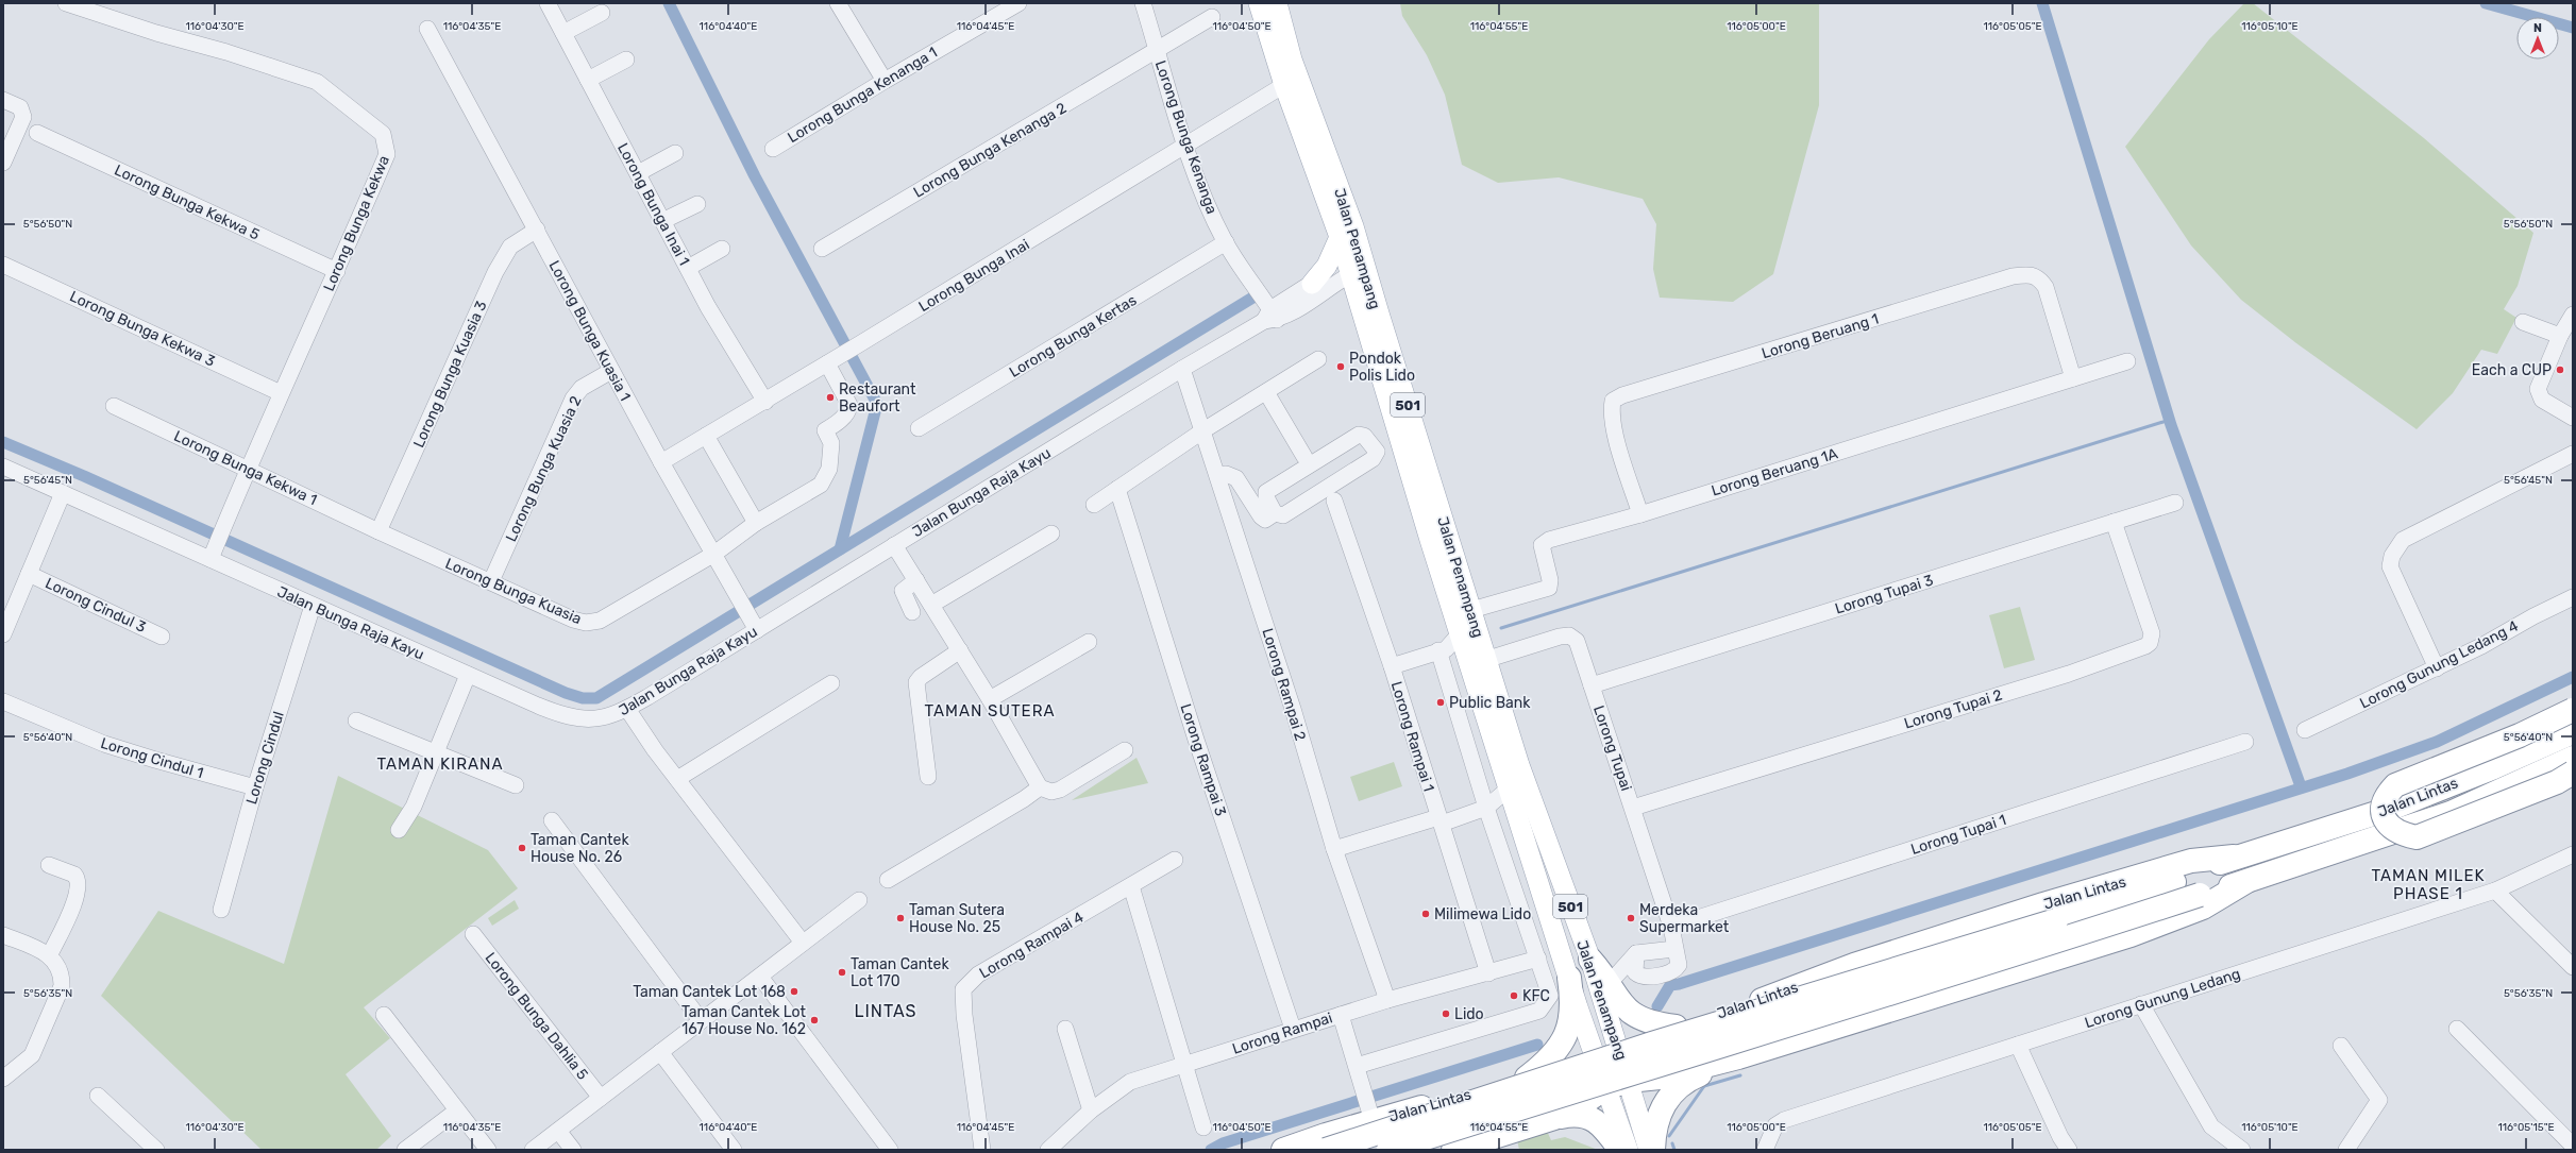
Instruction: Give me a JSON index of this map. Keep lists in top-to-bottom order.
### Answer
{
  "streets": {
    "highway": ["Jalan Lintas"],
    "main road": ["Jalan Penampang", "501"],
    "street": [
      "Lorong Bunga Kenanga 1",
      "Lorong Bunga Kenanga",
      "Lorong Bunga Kenanga 2",
      "Lorong Bunga Kekwa 5",
      "Lorong Bunga Inai 1",
      "Lorong Bunga Kekwa",
      "Lorong Bunga Inai",
      "Lorong Bunga Kekwa 3",
      "Lorong Bunga Kuasia 1",
      "Lorong Bunga Kertas",
      "Lorong Beruang 1",
      "Lorong Bunga Kuasia 3",
      "Lorong Bunga Kekwa 1",
      "Lorong Bunga Kuasia 2",
      "Lorong Beruang 1A",
      "Jalan Bunga Raja Kayu",
      "Lorong Bunga Kuasia",
      "Lorong Tupai 3",
      "Lorong Cindul 3",
      "Lorong Gunung Ledang 4",
      "Lorong Rampai 2",
      "Lorong Tupai 2",
      "Lorong Rampai 1",
      "Lorong Tupai",
      "Lorong Cindul 1",
      "Lorong Cindul",
      "Lorong Rampai 3",
      "Lorong Tupai 1",
      "Lorong Rampai 4",
      "Lorong Gunung Ledang",
      "Lorong Bunga Dahlia 5",
      "Lorong Rampai"
    ]
  },
  "crossings": [
    ["Lorong Bunga Kenanga", "Lorong Bunga Kenanga 2"],
    ["Lorong Bunga Kenanga", "Lorong Bunga Inai"],
    ["Lorong Bunga Kenanga", "Lorong Bunga Kertas"],
    ["Lorong Bunga Kenanga", "Jalan Bunga Raja Kayu"],
    ["Lorong Bunga Kekwa 5", "Lorong Bunga Kekwa"],
    ["Lorong Bunga Inai 1", "Lorong Bunga Inai"],
    ["Lorong Bunga Kekwa", "Lorong Bunga Kekwa 3"],
    ["Lorong Bunga Kekwa", "Lorong Bunga Kekwa 1"],
    ["Lorong Bunga Kekwa", "Jalan Bunga Raja Kayu"],
    ["Jalan Penampang", "Lorong Bunga Inai"],
    ["Jalan Penampang", "Lorong Beruang 1A"],
    ["Jalan Penampang", "Jalan Bunga Raja Kayu"],
    ["Jalan Penampang", "Lorong Tupai"],
    ["Jalan Penampang", "Jalan Lintas"],
    ["Lorong Bunga Inai", "Lorong Bunga Kuasia 1"],
    ["Lorong Bunga Inai", "Lorong Bunga Kuasia"],
    ["Lorong Bunga Kuasia 1", "Lorong Bunga Kuasia 3"],
    ["Lorong Bunga Kuasia 1", "Lorong Bunga Kuasia 2"],
    ["Lorong Bunga Kuasia 1", "Jalan Bunga Raja Kayu"],
    ["Lorong Bunga Kuasia 1", "Lorong Bunga Kuasia"],
    ["Lorong Beruang 1", "Lorong Beruang 1A"],
    ["Lorong Bunga Kuasia 3", "Lorong Bunga Kekwa 1"],
    ["Lorong Bunga Kuasia 3", "Lorong Bunga Kuasia"],
    ["Lorong Bunga Kekwa 1", "Lorong Bunga Kuasia"],
    ["Lorong Bunga Kuasia 2", "Lorong Bunga Kuasia"],
    ["Jalan Bunga Raja Kayu", "Lorong Rampai 2"],
    ["Jalan Bunga Raja Kayu", "Lorong Cindul"],
    ["Lorong Tupai 3", "Lorong Tupai 2"],
    ["Lorong Tupai 3", "Lorong Tupai"],
    ["Lorong Rampai 2", "Lorong Rampai"],
    ["Lorong Tupai 2", "Lorong Tupai"],
    ["Lorong Rampai 1", "Lorong Rampai"],
    ["Lorong Tupai", "Lorong Tupai 1"],
    ["Lorong Cindul 1", "Lorong Cindul"],
    ["Lorong Rampai 3", "Lorong Rampai"]
  ],
  "districts": [
    "TAMAN SUTERA",
    "TAMAN KIRANA",
    "TAMAN MILEK PHASE 1",
    "LINTAS"
  ],
  "places": [
    "Pondok Polis Lido",
    "Each a CUP",
    "Restaurant Beaufort",
    "Public Bank",
    "Taman Cantek House No. 26",
    "Milimewa Lido",
    "Taman Sutera House No. 25",
    "Merdeka Supermarket",
    "Taman Cantek Lot 170",
    "Taman Cantek Lot 168",
    "KFC",
    "Lido",
    "Taman Cantek Lot 167 House No. 162"
  ],
  "north": "top",
  "coordinates": [
    "116°04'30\"E",
    "116°04'35\"E",
    "116°04'40\"E",
    "116°04'45\"E",
    "116°04'50\"E",
    "116°04'55\"E",
    "116°05'00\"E",
    "116°05'05\"E",
    "116°05'10\"E",
    "5°56'50\"N",
    "5°56'45\"N",
    "5°56'40\"N",
    "5°56'35\"N",
    "116°05'15\"E"
  ]
}
